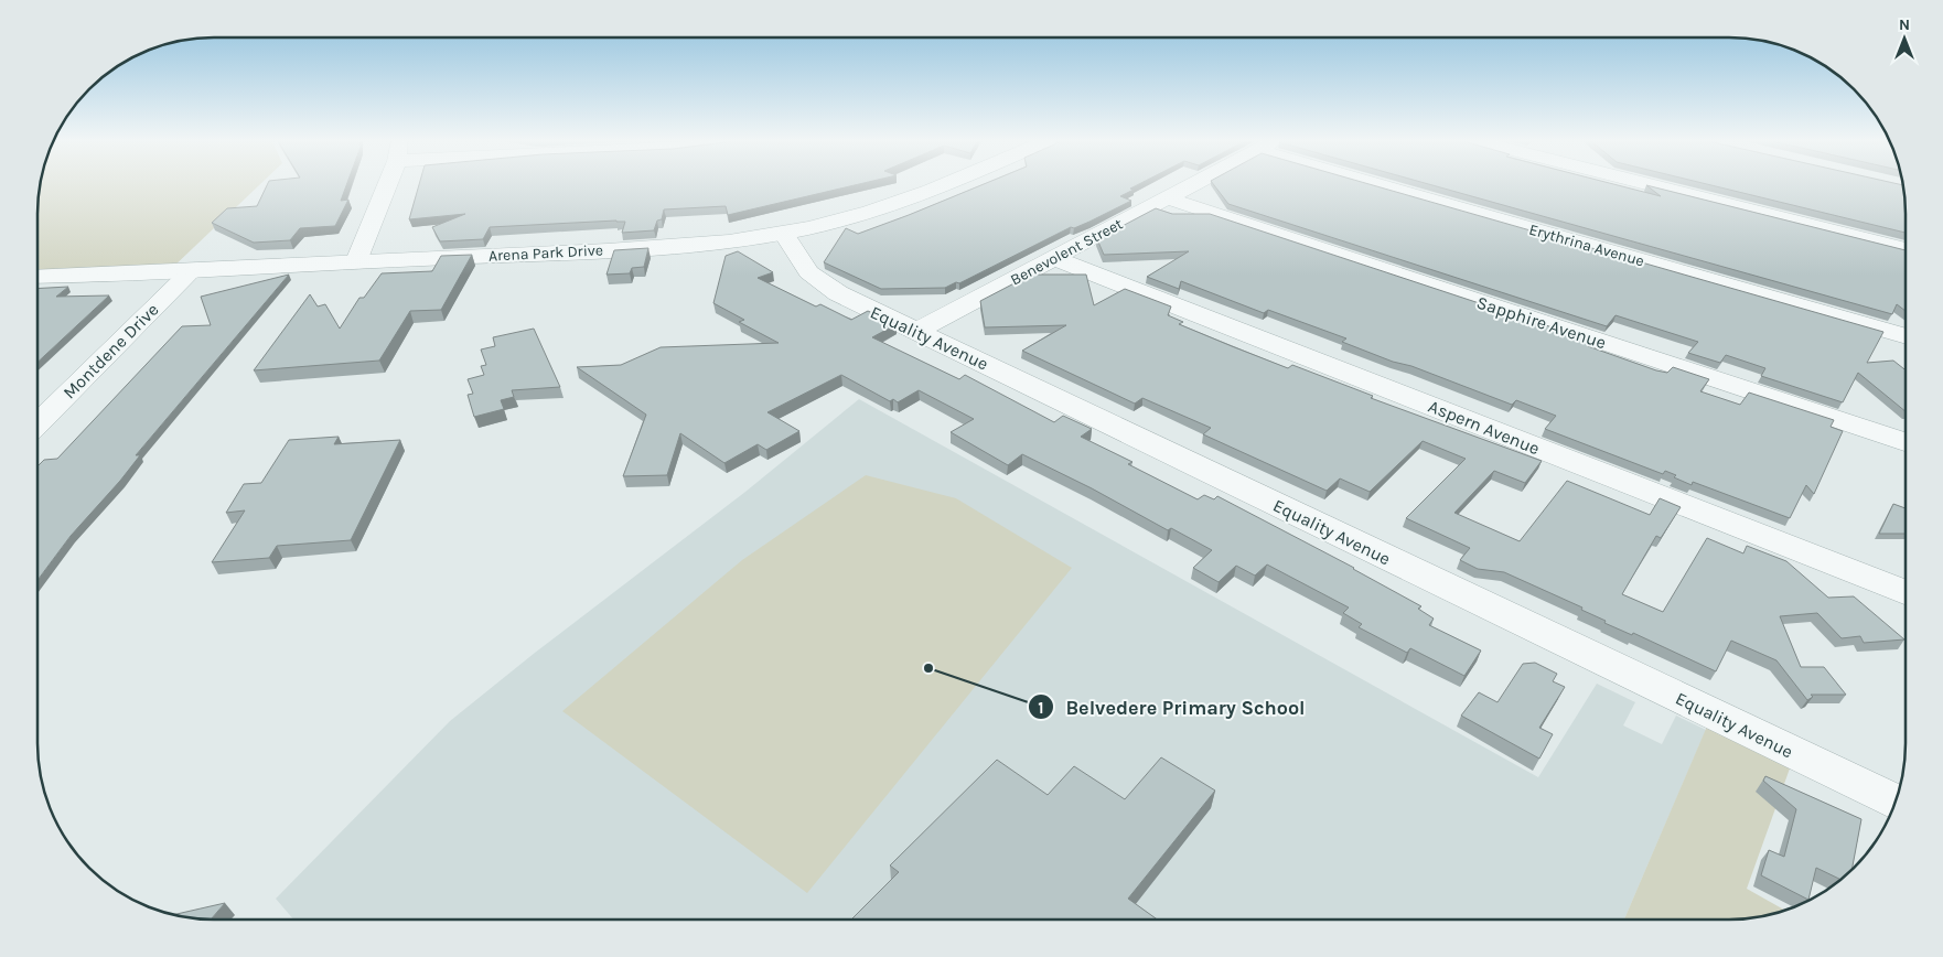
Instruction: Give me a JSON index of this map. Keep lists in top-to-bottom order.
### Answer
{
  "streets": {
    "street": [
      "Erythrina Avenue",
      "Benevolent Street",
      "Arena Park Drive",
      "Sapphire Avenue",
      "Equality Avenue",
      "Montdene Drive",
      "Aspern Avenue"
    ]
  },
  "crossings": [
    ["Benevolent Street", "Sapphire Avenue"],
    ["Benevolent Street", "Equality Avenue"],
    ["Benevolent Street", "Aspern Avenue"],
    ["Arena Park Drive", "Equality Avenue"],
    ["Arena Park Drive", "Montdene Drive"]
  ],
  "places": ["Belvedere Primary School"],
  "north": "top"
}
